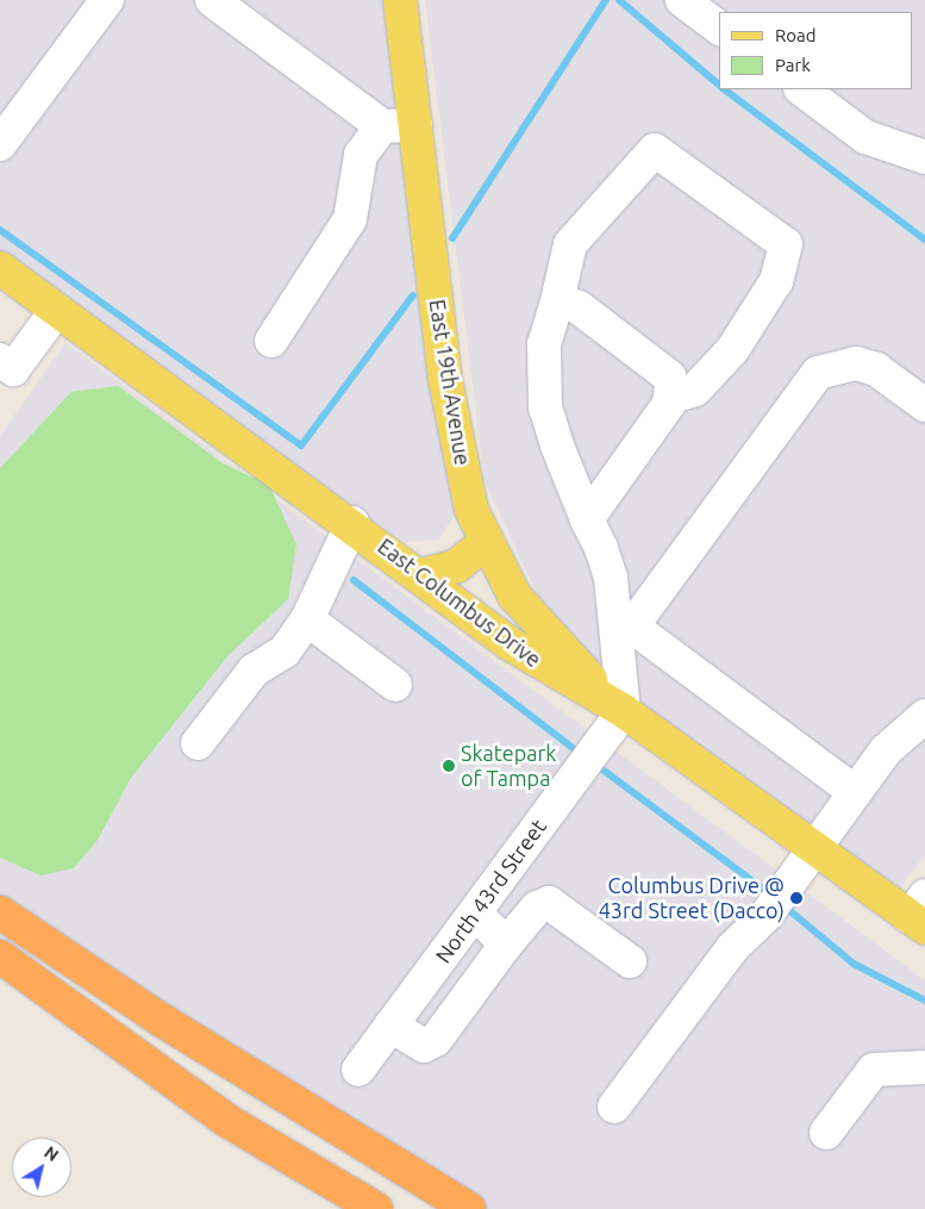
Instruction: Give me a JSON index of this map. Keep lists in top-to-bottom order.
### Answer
{
  "streets": {
    "main road": ["East 19th Avenue", "East Columbus Drive"],
    "street": ["North 43rd Street"]
  },
  "crossings": [
    ["East 19th Avenue", "East Columbus Drive"],
    ["East 19th Avenue", "North 43rd Street"],
    ["East Columbus Drive", "North 43rd Street"]
  ],
  "places": ["Skatepark of Tampa", "Columbus Drive @ 43rd Street (Dacco)"],
  "legend": ["Road", "Park"],
  "north": "top right"
}
